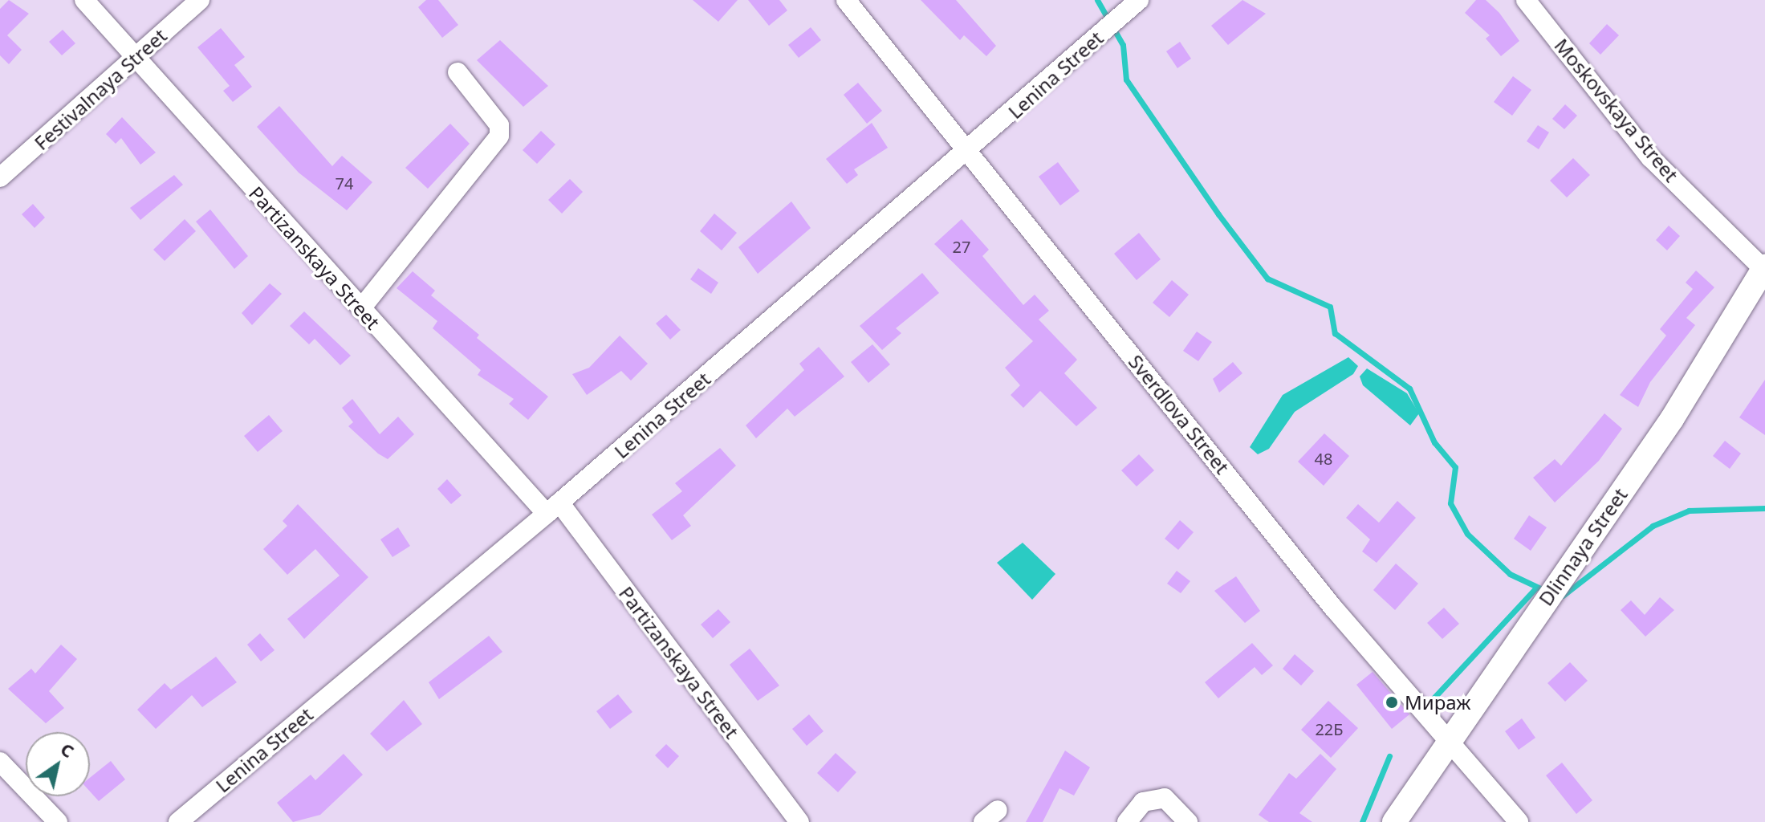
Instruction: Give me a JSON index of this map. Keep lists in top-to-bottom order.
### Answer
{
  "streets": {
    "main road": ["Dlinnaya Street"],
    "street": [
      "Lenina Street",
      "Festivalnaya Street",
      "Moskovskaya Street",
      "Partizanskaya Street",
      "Sverdlova Street"
    ]
  },
  "crossings": [
    ["Lenina Street", "Partizanskaya Street"],
    ["Lenina Street", "Sverdlova Street"],
    ["Festivalnaya Street", "Partizanskaya Street"],
    ["Moskovskaya Street", "Dlinnaya Street"],
    ["Sverdlova Street", "Dlinnaya Street"]
  ],
  "places": ["Мираж"],
  "house_numbers": [
    "74",
    "27",
    "48",
    "22Б"
  ],
  "north": "top right"
}
